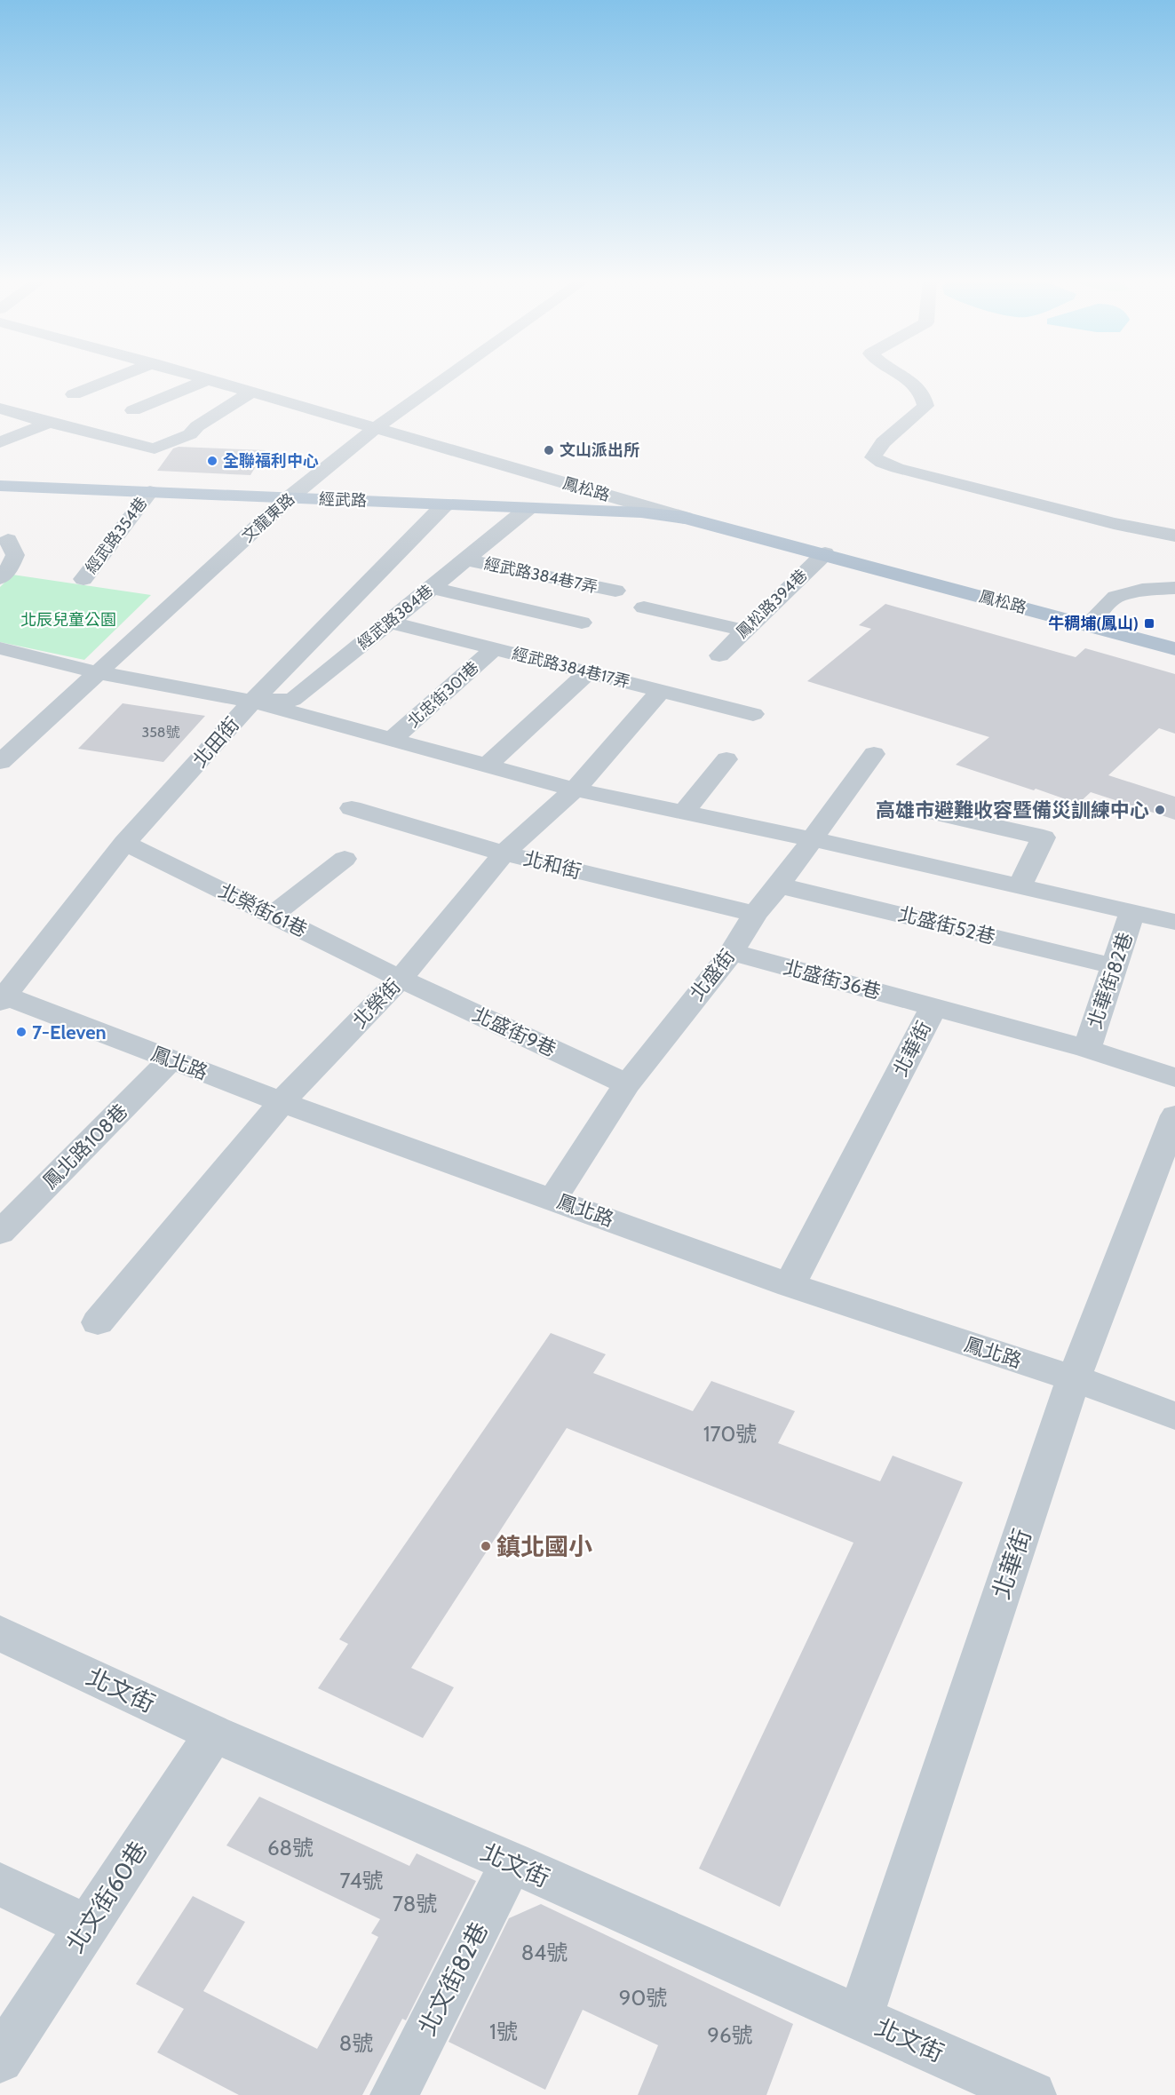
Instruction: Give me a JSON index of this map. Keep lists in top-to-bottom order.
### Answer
{
  "streets": {
    "main road": ["鳳松路", "經武路"],
    "street": [
      "文龍東路",
      "經武路354巷",
      "經武路384巷7弄",
      "鳳松路394巷",
      "經武路384巷",
      "經武路384巷17弄",
      "北忠街301巷",
      "北田街",
      "北和街",
      "北榮街61巷",
      "北盛街52巷",
      "北盛街",
      "北盛街36巷",
      "北華街82巷",
      "北榮街",
      "北盛街9巷",
      "北華街",
      "鳳北路",
      "鳳北路108巷",
      "北文街",
      "北文街60巷",
      "北文街82巷"
    ]
  },
  "crossings": [
    ["鳳松路", "經武路"],
    ["鳳松路", "文龍東路"],
    ["鳳松路", "鳳松路394巷"],
    ["經武路", "文龍東路"],
    ["經武路", "經武路354巷"],
    ["經武路", "經武路384巷"],
    ["經武路", "北田街"],
    ["經武路384巷7弄", "經武路384巷"],
    ["經武路384巷", "經武路384巷17弄"],
    ["經武路384巷", "北田街"],
    ["經武路384巷17弄", "北忠街301巷"],
    ["經武路384巷17弄", "北榮街"],
    ["北田街", "北榮街61巷"],
    ["北田街", "鳳北路"],
    ["北和街", "北盛街"],
    ["北和街", "北榮街"],
    ["北榮街61巷", "北榮街"],
    ["北榮街61巷", "北盛街9巷"],
    ["北盛街52巷", "北盛街"],
    ["北盛街52巷", "北華街82巷"],
    ["北盛街", "北盛街36巷"],
    ["北盛街", "北盛街9巷"],
    ["北盛街", "鳳北路"],
    ["北盛街36巷", "北華街"],
    ["北華街82巷", "北華街"],
    ["北榮街", "北盛街9巷"],
    ["北榮街", "鳳北路"],
    ["北華街", "鳳北路"],
    ["北華街", "北文街"],
    ["鳳北路", "鳳北路108巷"],
    ["北文街", "北文街60巷"],
    ["北文街", "北文街82巷"]
  ],
  "parks": ["北辰兒童公園"],
  "places": {
    "other": [
      "文山派出所",
      "全聯福利中心",
      "高雄市避難收容暨備災訓練中心",
      "7-Eleven",
      "鎮北國小"
    ],
    "transit": ["牛稠埔(鳳山)"]
  },
  "house_numbers": [
    "358號",
    "170號",
    "68號",
    "74號",
    "78號",
    "84號",
    "90號",
    "1號",
    "96號",
    "8號"
  ]
}
